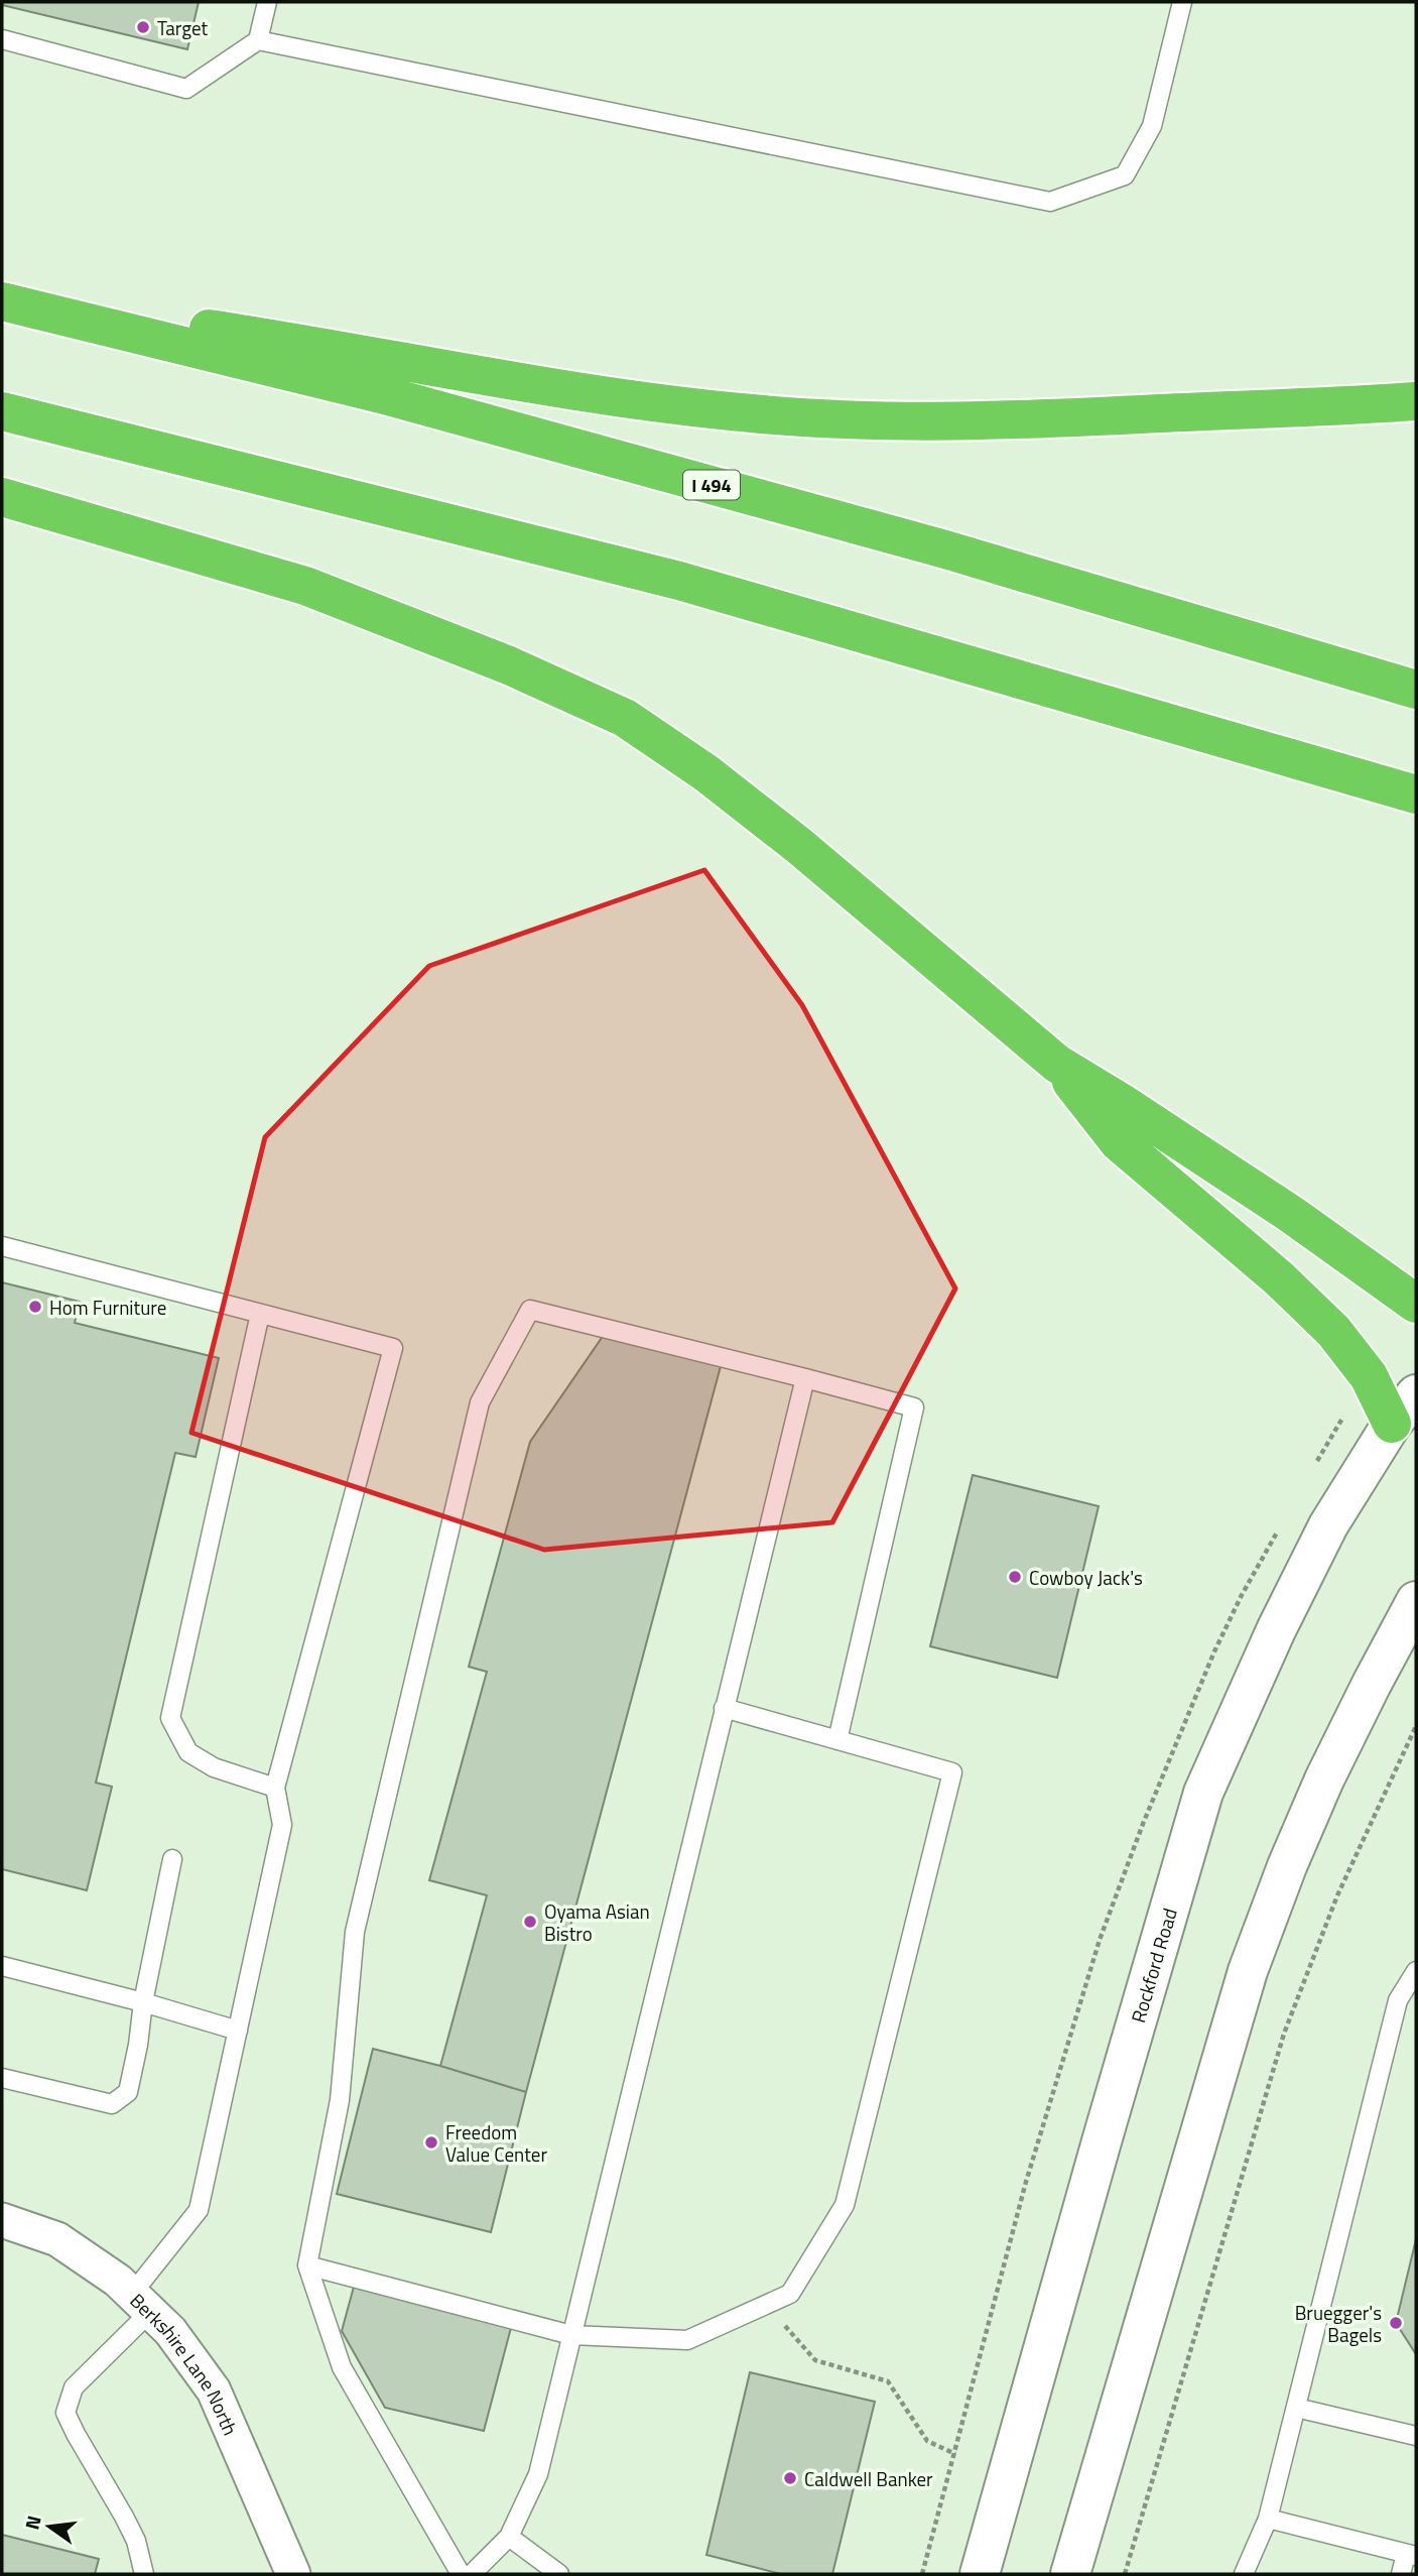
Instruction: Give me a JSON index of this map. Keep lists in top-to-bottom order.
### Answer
{
  "streets": {
    "highway": ["I 494"],
    "main road": ["Rockford Road"],
    "street": ["Berkshire Lane North"]
  },
  "places": [
    "Target",
    "Hom Furniture",
    "Cowboy Jack's",
    "Oyama Asian Bistro",
    "Freedom Value Center",
    "Bruegger's Bagels",
    "Caldwell Banker"
  ],
  "north": "left"
}
